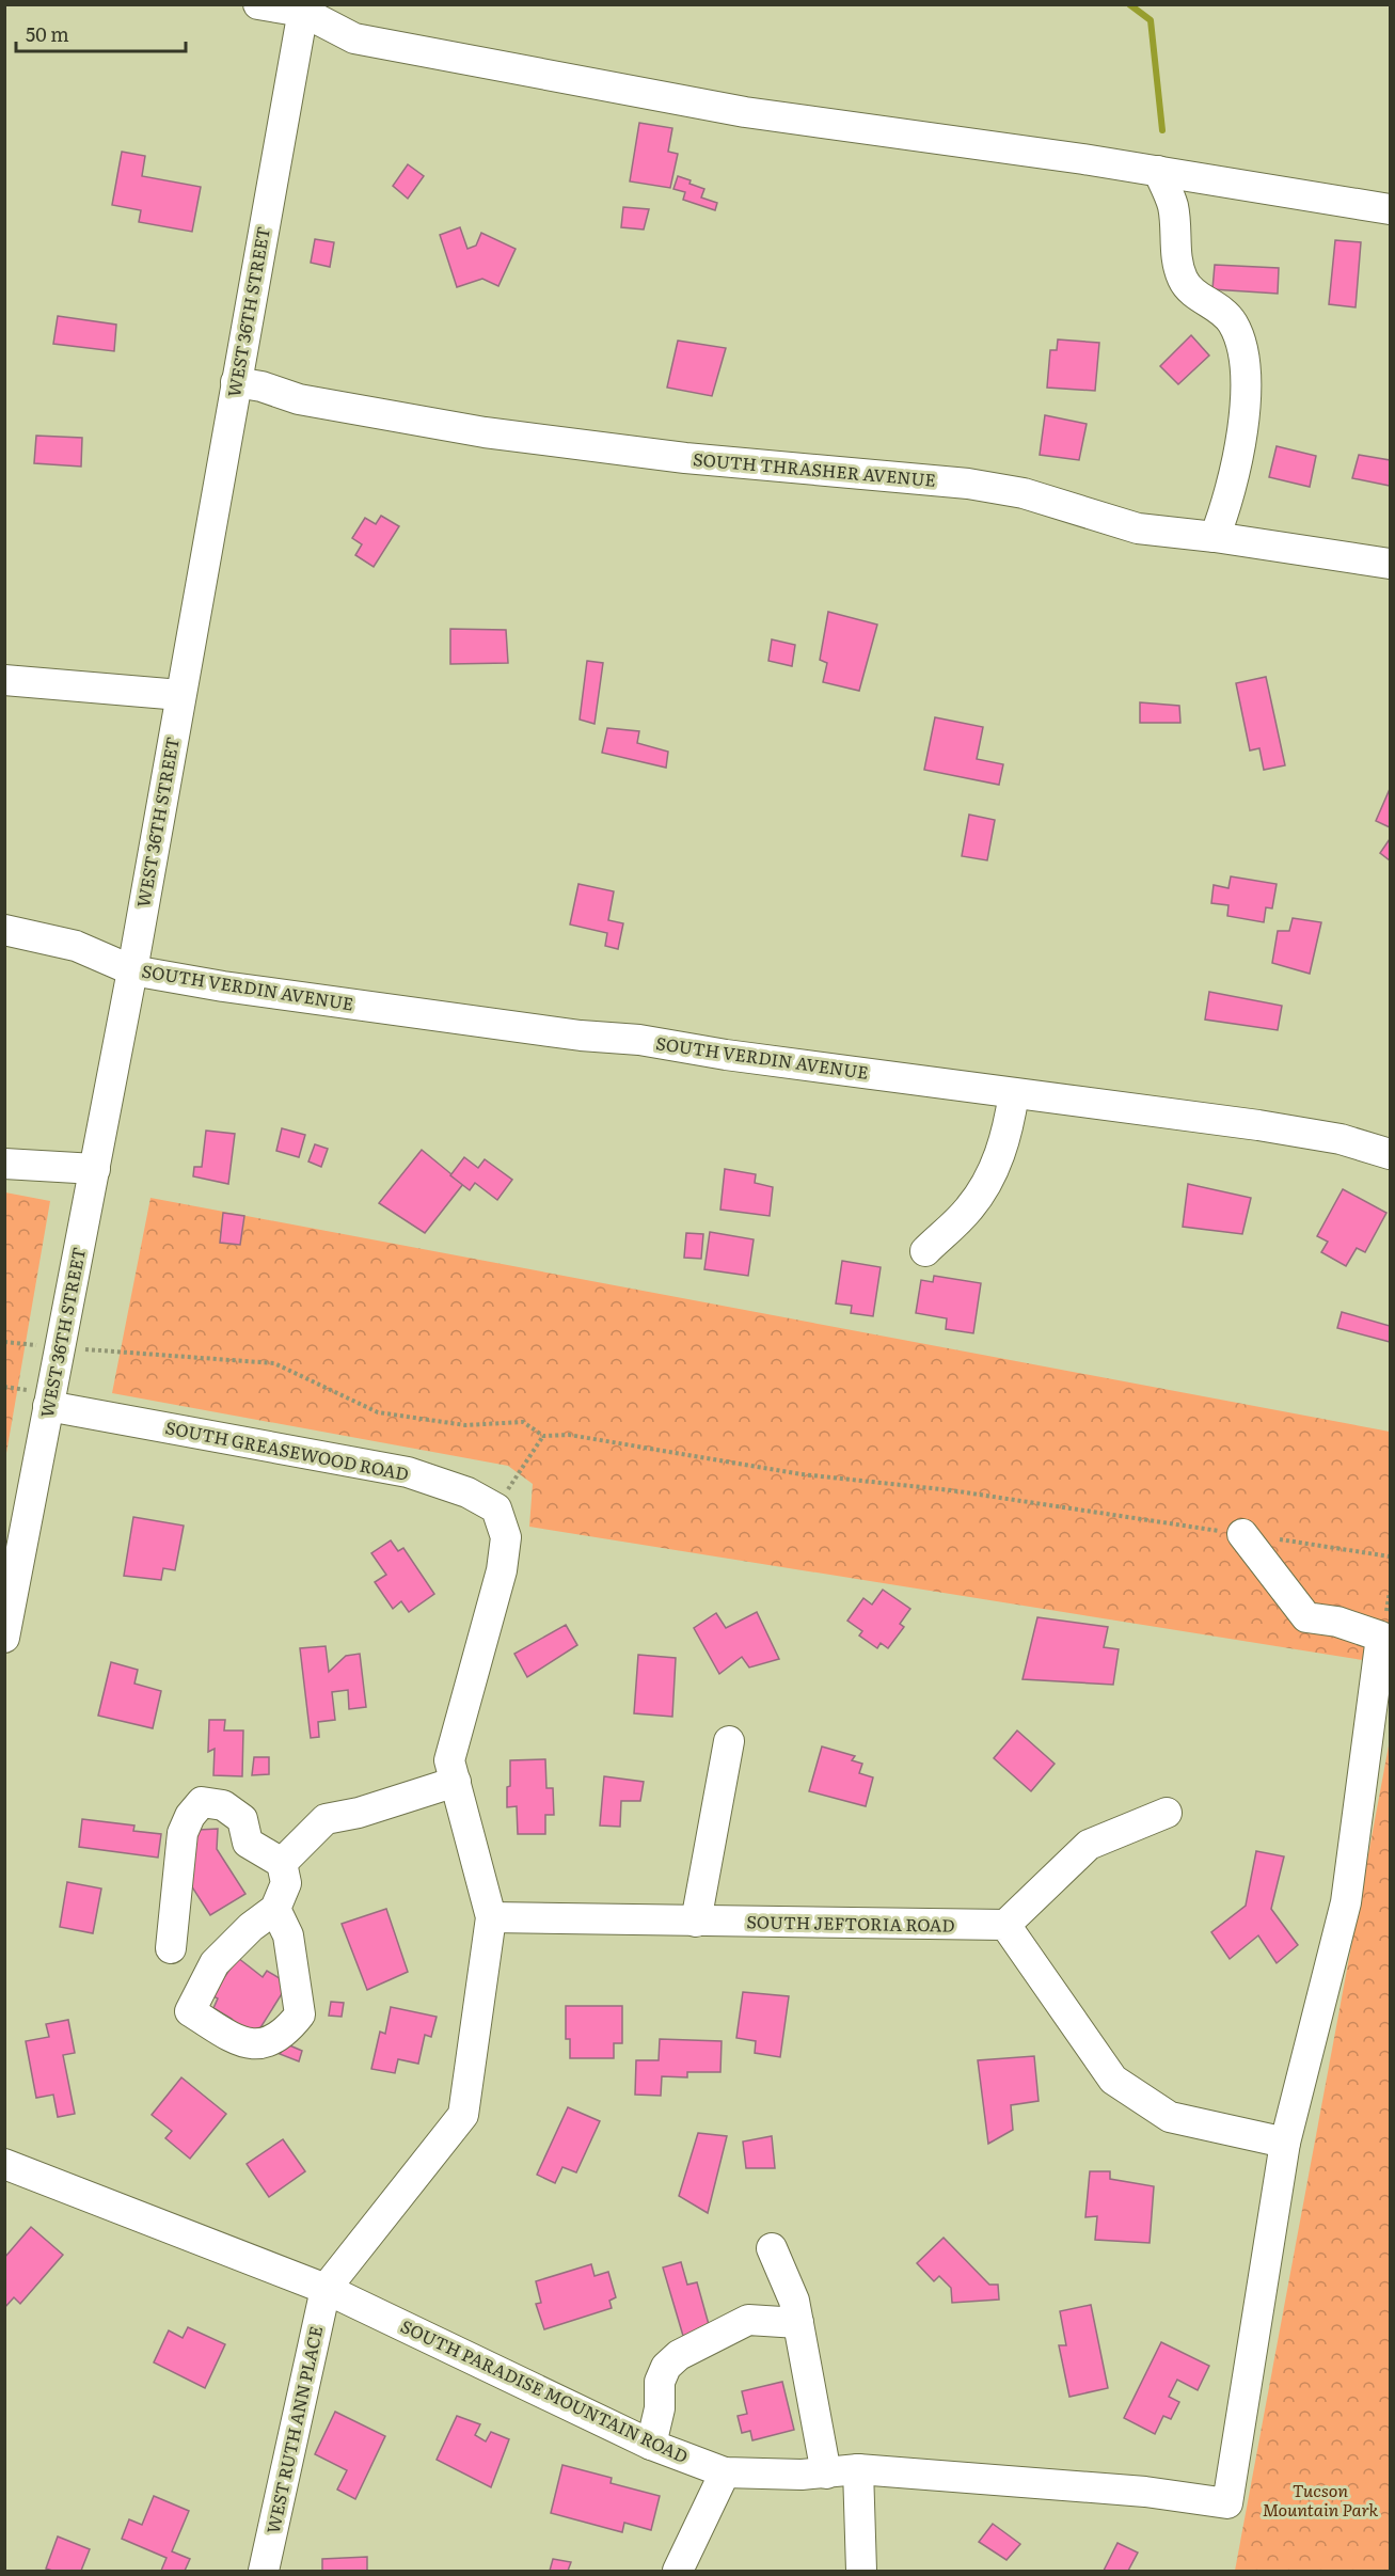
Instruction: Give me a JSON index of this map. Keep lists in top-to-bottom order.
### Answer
{
  "streets": {
    "street": [
      "WEST 36TH STREET",
      "SOUTH THRASHER AVENUE",
      "SOUTH VERDIN AVENUE",
      "SOUTH GREASEWOOD ROAD",
      "SOUTH JEFTORIA ROAD",
      "SOUTH PARADISE MOUNTAIN ROAD",
      "WEST RUTH ANN PLACE"
    ]
  },
  "crossings": [
    ["WEST 36TH STREET", "SOUTH THRASHER AVENUE"],
    ["WEST 36TH STREET", "SOUTH VERDIN AVENUE"],
    ["WEST 36TH STREET", "SOUTH GREASEWOOD ROAD"],
    ["SOUTH PARADISE MOUNTAIN ROAD", "WEST RUTH ANN PLACE"]
  ],
  "parks": ["Tucson Mountain Park"],
  "scale_bar": "50 m"
}
